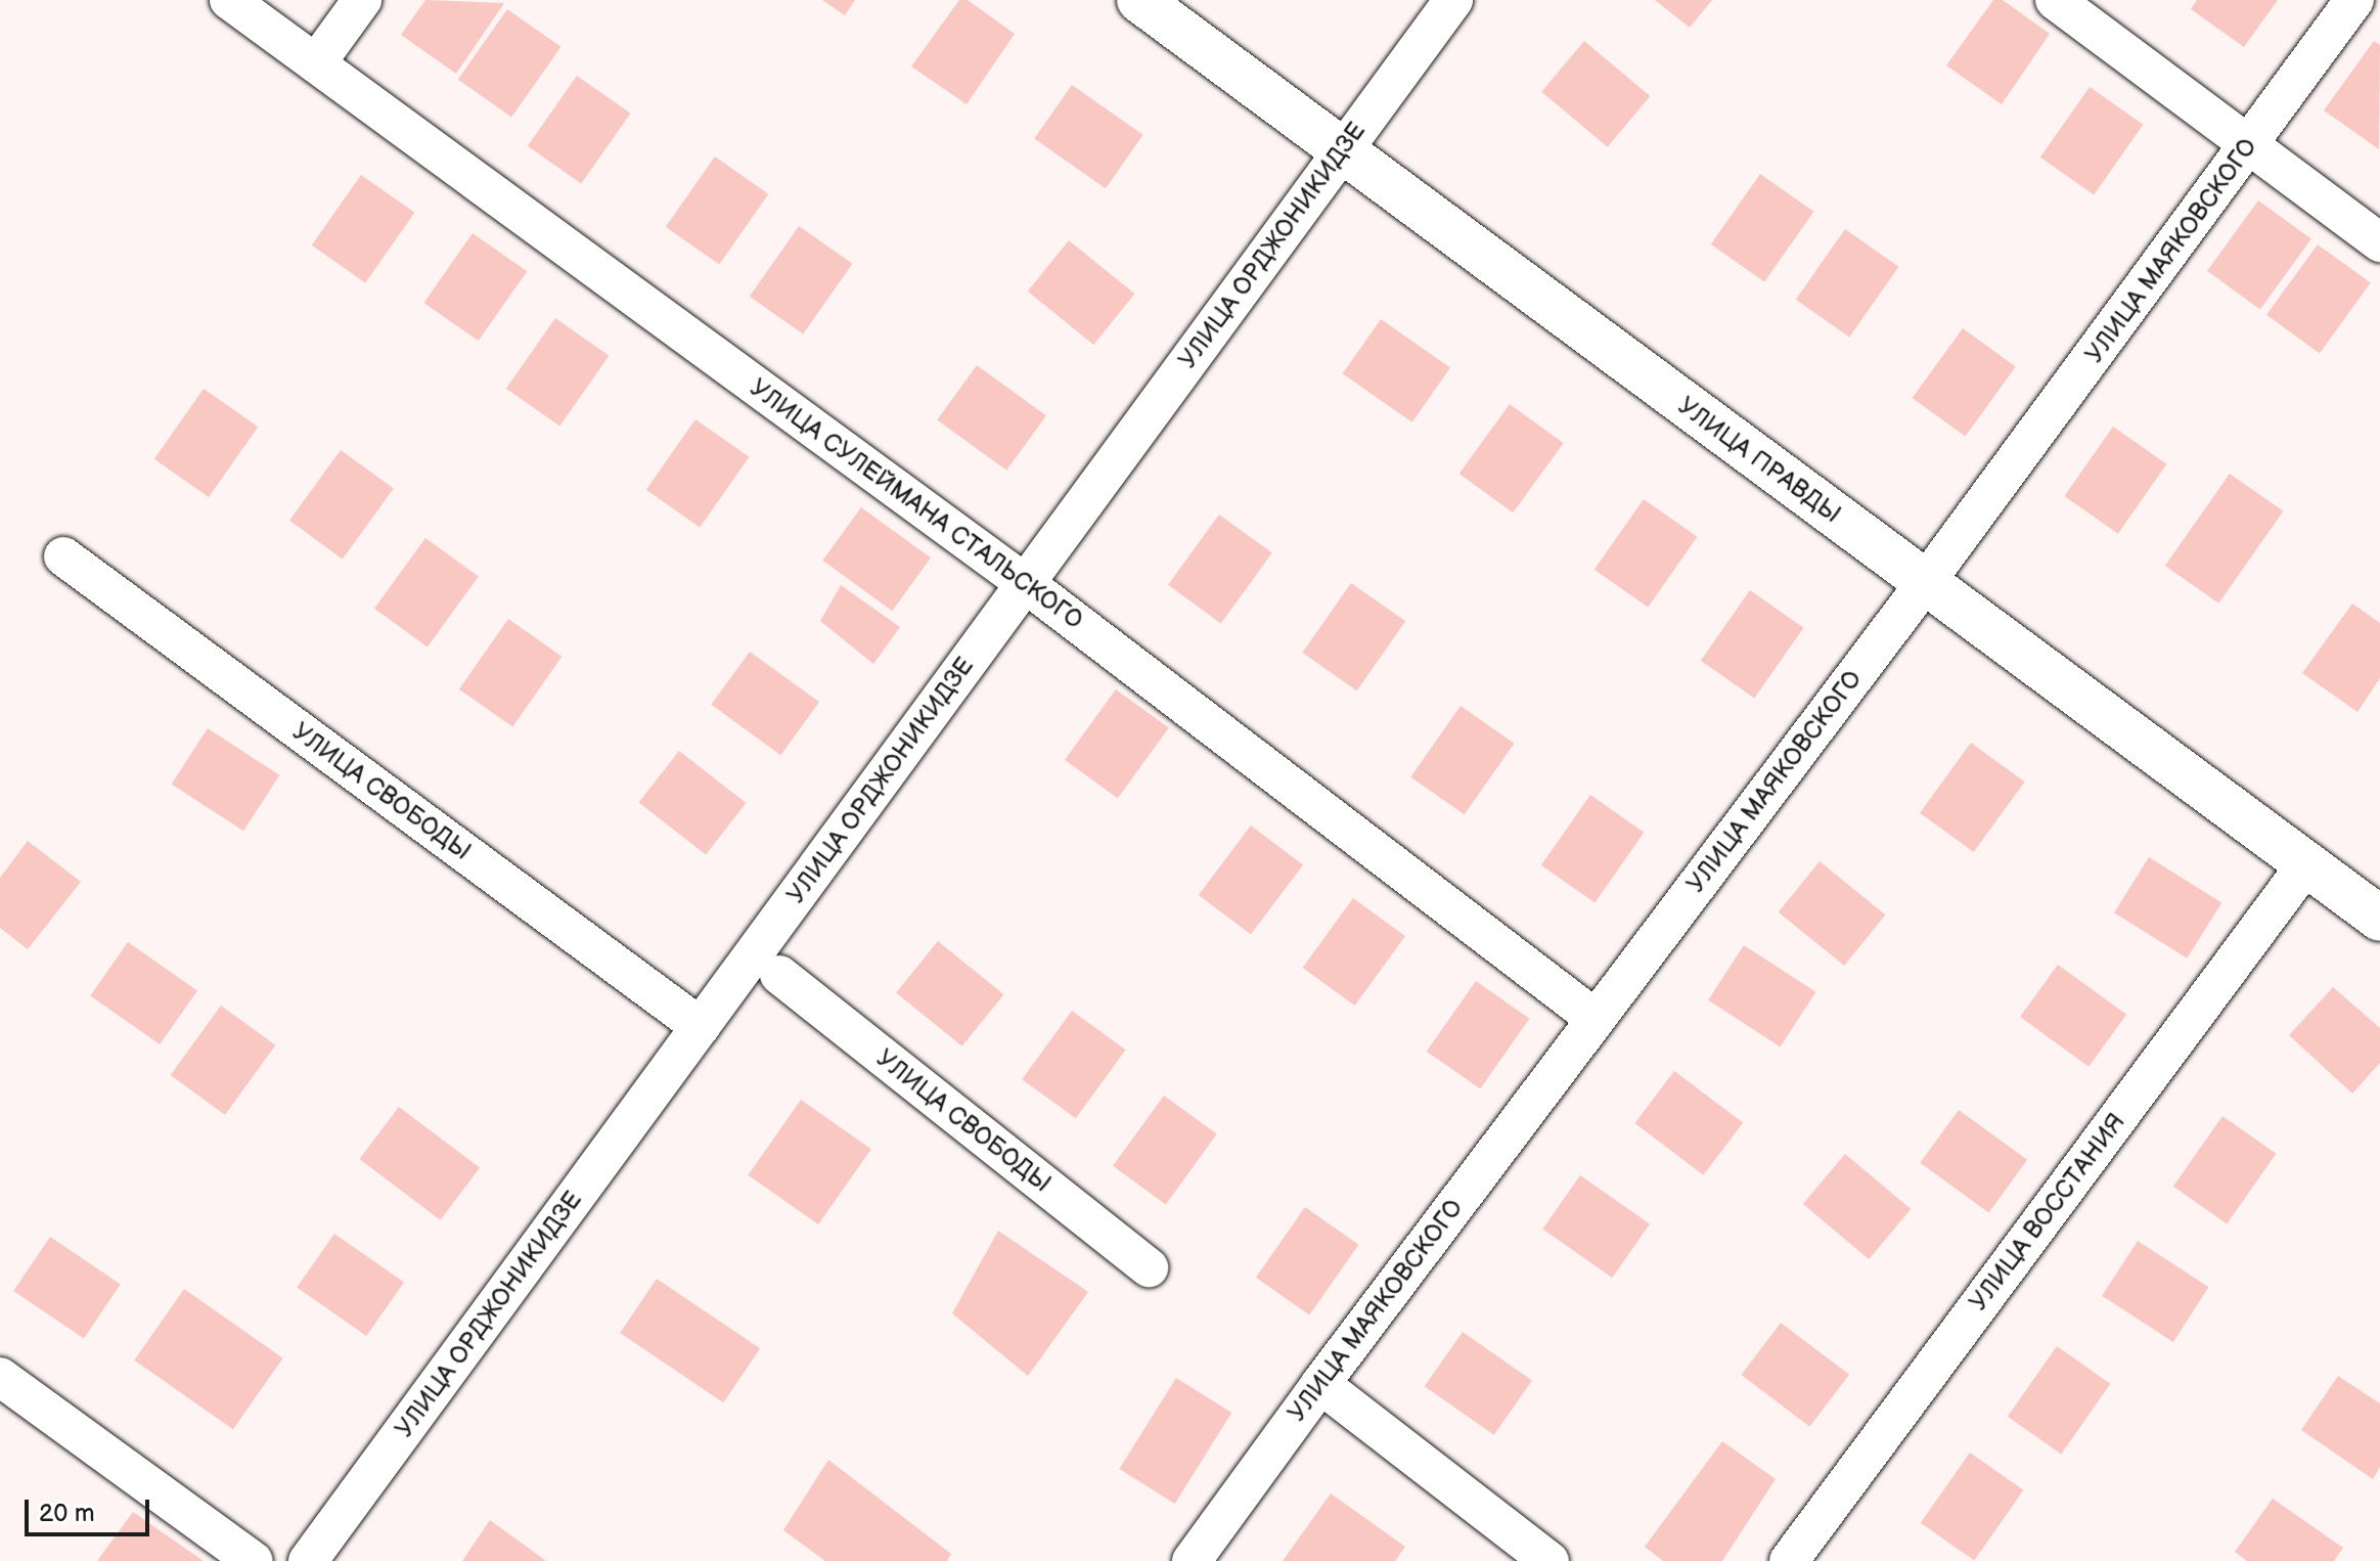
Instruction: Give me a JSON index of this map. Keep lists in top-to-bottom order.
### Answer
{
  "streets": {
    "street": [
      "УЛИЦА ОРДЖОНИКИДЗЕ",
      "УЛИЦА МАЯКОВСКОГО",
      "УЛИЦА ПРАВДЫ",
      "УЛИЦА СУЛЕЙМАНА СТАЛЬСКОГО",
      "УЛИЦА СВОБОДЫ",
      "УЛИЦА ВОССТАНИЯ"
    ]
  },
  "crossings": [
    ["УЛИЦА ОРДЖОНИКИДЗЕ", "УЛИЦА ПРАВДЫ"],
    ["УЛИЦА ОРДЖОНИКИДЗЕ", "УЛИЦА СУЛЕЙМАНА СТАЛЬСКОГО"],
    ["УЛИЦА ОРДЖОНИКИДЗЕ", "УЛИЦА СВОБОДЫ"],
    ["УЛИЦА МАЯКОВСКОГО", "УЛИЦА ПРАВДЫ"],
    ["УЛИЦА МАЯКОВСКОГО", "УЛИЦА СУЛЕЙМАНА СТАЛЬСКОГО"],
    ["УЛИЦА ПРАВДЫ", "УЛИЦА ВОССТАНИЯ"]
  ],
  "scale_bar": "20 m"
}
